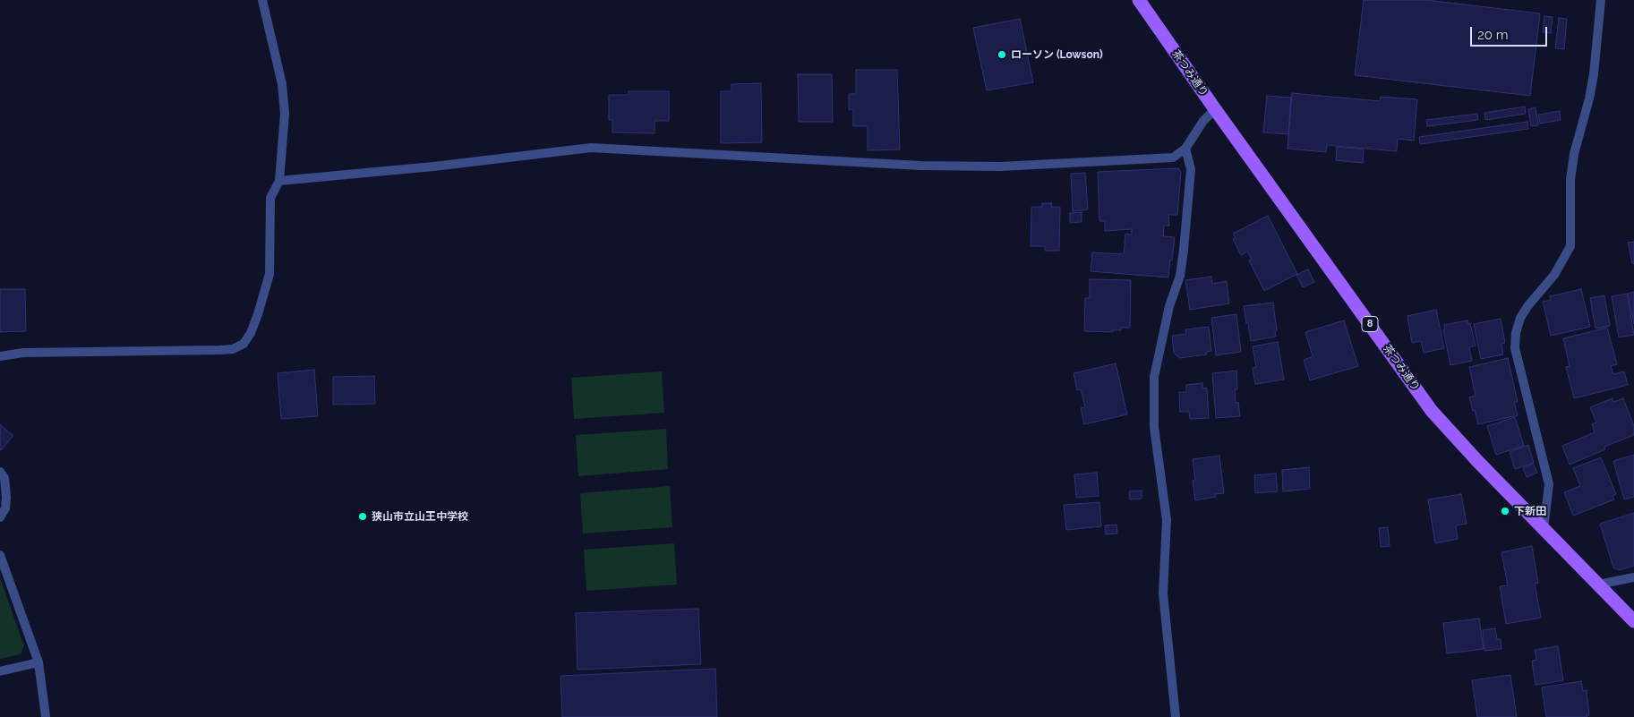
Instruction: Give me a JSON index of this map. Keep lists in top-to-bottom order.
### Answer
{
  "streets": {
    "main road": ["茶つみ通り", "8"]
  },
  "places": ["ローソン (Lowson)", "下新田", "狭山市立山王中学校"],
  "scale_bar": "20 m"
}
